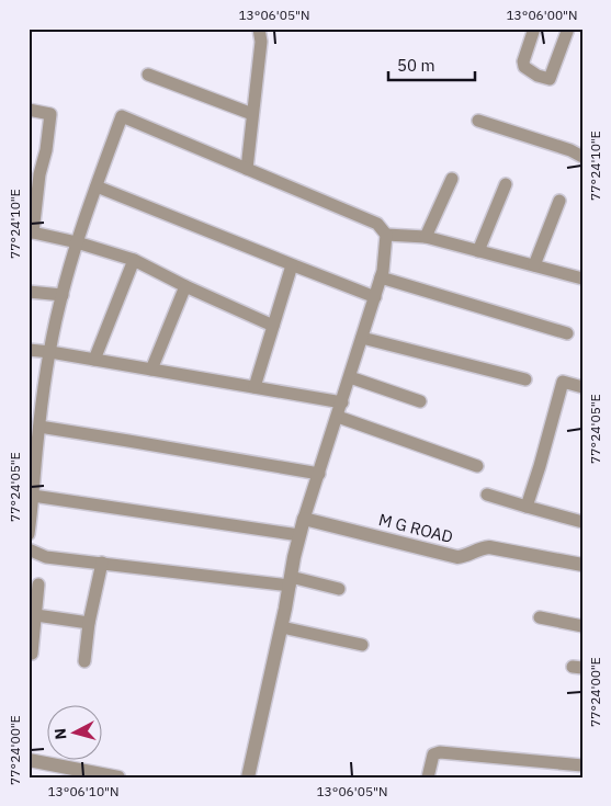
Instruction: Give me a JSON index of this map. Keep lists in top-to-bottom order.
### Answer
{
  "streets": {
    "street": ["M G ROAD"]
  },
  "scale_bar": "50 m",
  "north": "left",
  "coordinates": [
    "13°06'05\"N",
    "13°06'00\"N",
    "77°24'10\"E",
    "77°24'05\"E",
    "77°24'00\"E",
    "13°06'10\"N"
  ]
}
